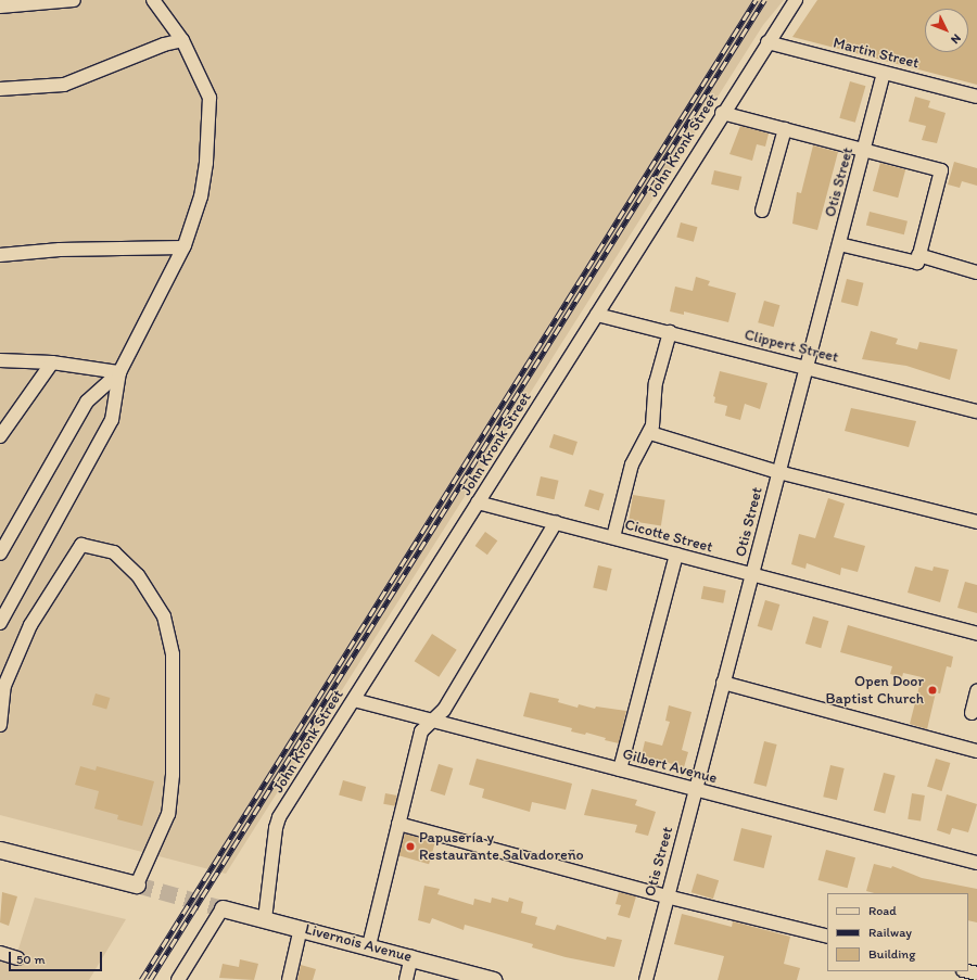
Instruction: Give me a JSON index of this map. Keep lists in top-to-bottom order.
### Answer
{
  "streets": {
    "main road": ["Livernois Avenue"],
    "street": [
      "Martin Street",
      "John Kronk Street",
      "Otis Street",
      "Clippert Street",
      "Cicotte Street",
      "Gilbert Avenue"
    ]
  },
  "crossings": [
    ["Martin Street", "John Kronk Street"],
    ["Martin Street", "Otis Street"],
    ["John Kronk Street", "Clippert Street"],
    ["John Kronk Street", "Cicotte Street"],
    ["John Kronk Street", "Gilbert Avenue"],
    ["John Kronk Street", "Livernois Avenue"],
    ["Otis Street", "Clippert Street"],
    ["Otis Street", "Cicotte Street"],
    ["Otis Street", "Gilbert Avenue"]
  ],
  "places": ["Open Door Baptist Church", "Papusería y Restaurante Salvadoreño"],
  "legend": ["Road", "Railway", "Building"],
  "scale_bar": "50 m",
  "north": "bottom right"
}
